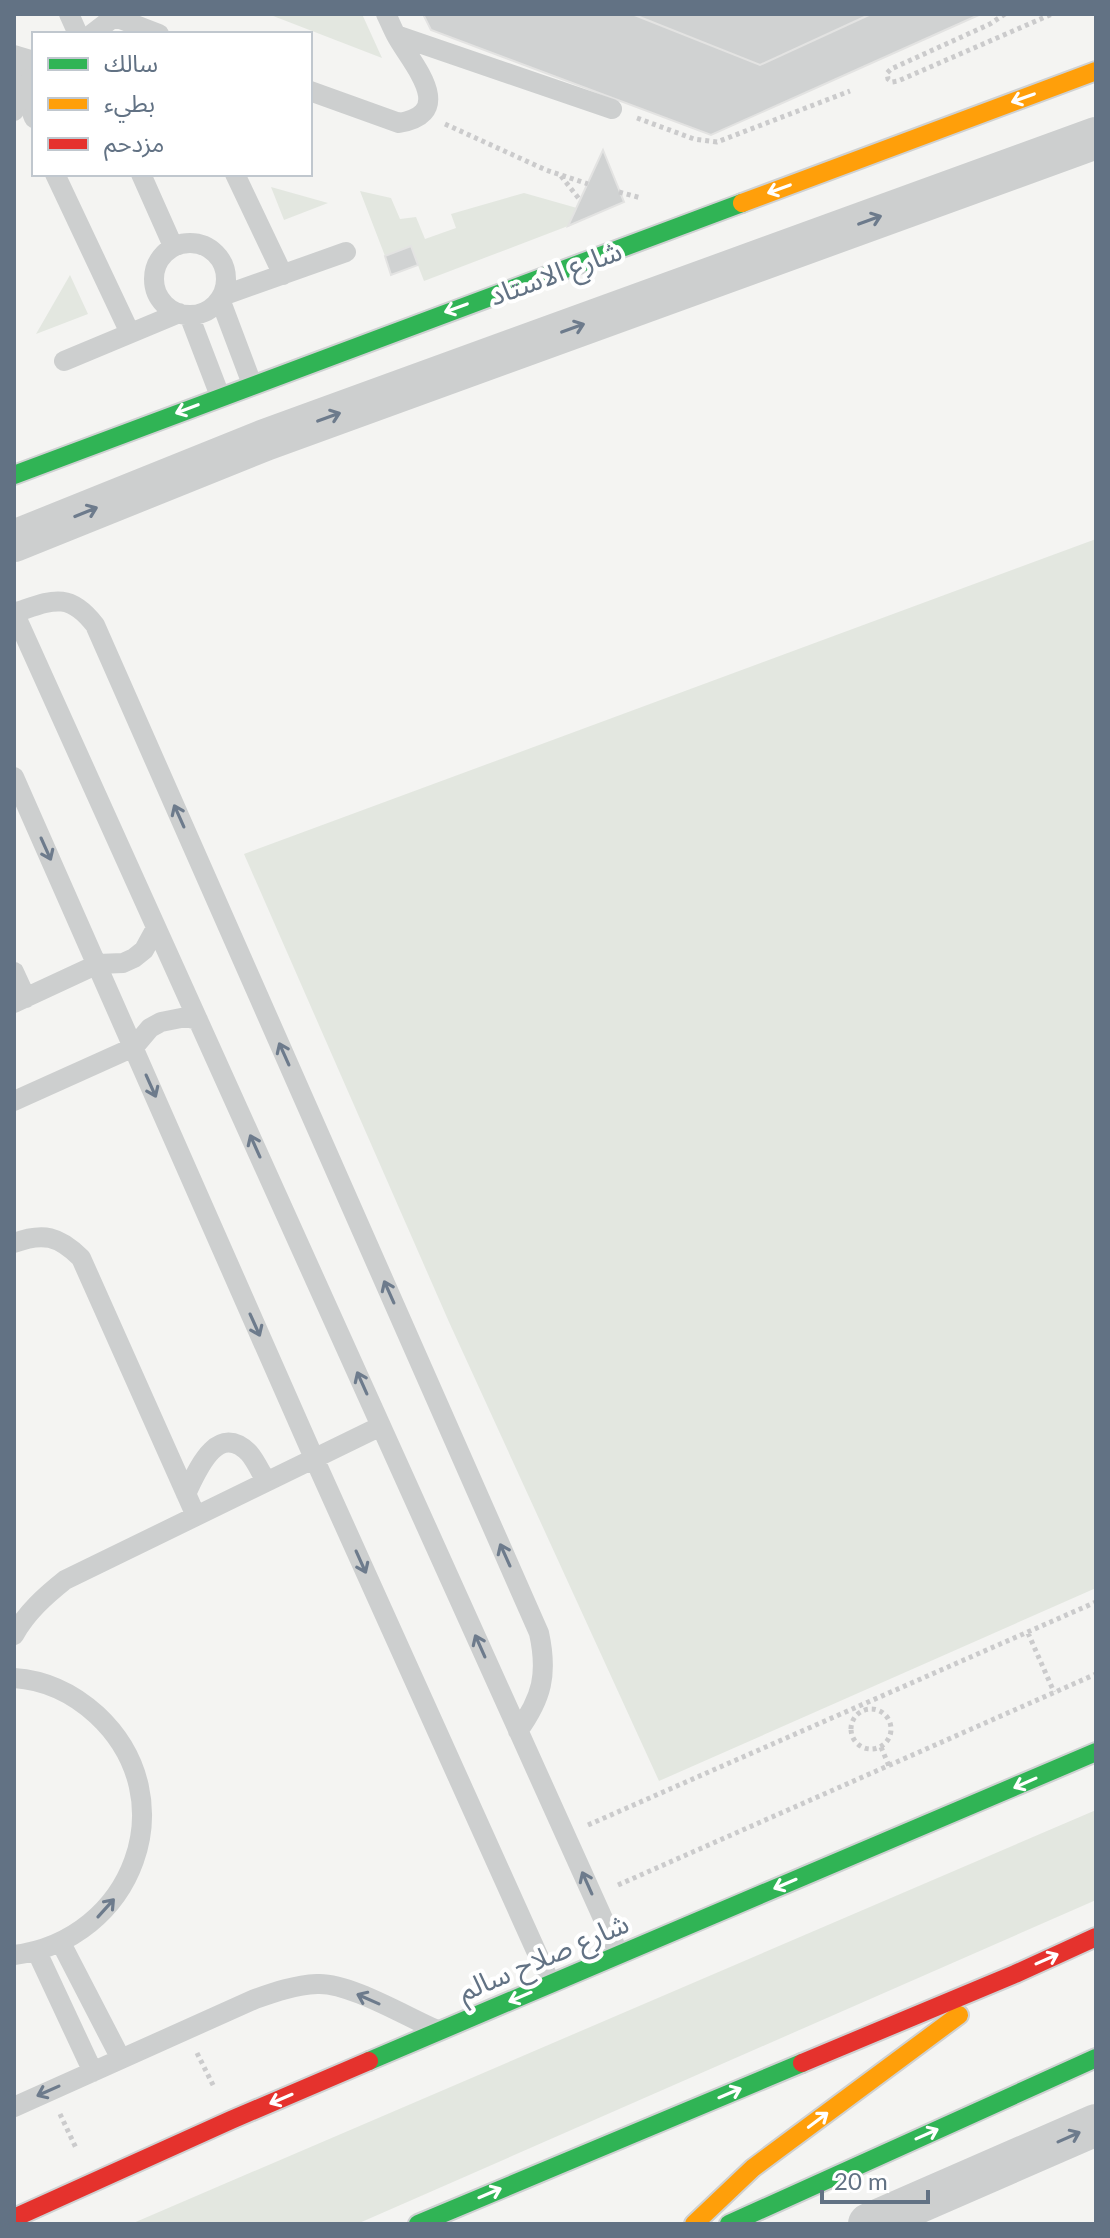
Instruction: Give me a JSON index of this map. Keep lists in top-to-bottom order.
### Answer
{
  "streets": {
    "main road": ["شارع الاستاد", "شارع صلاح سالم"]
  },
  "one_way": ["شارع الاستاد", "شارع صلاح سالم"],
  "legend": ["سالك", "بطيء", "مزدحم"],
  "scale_bar": "20 m"
}
